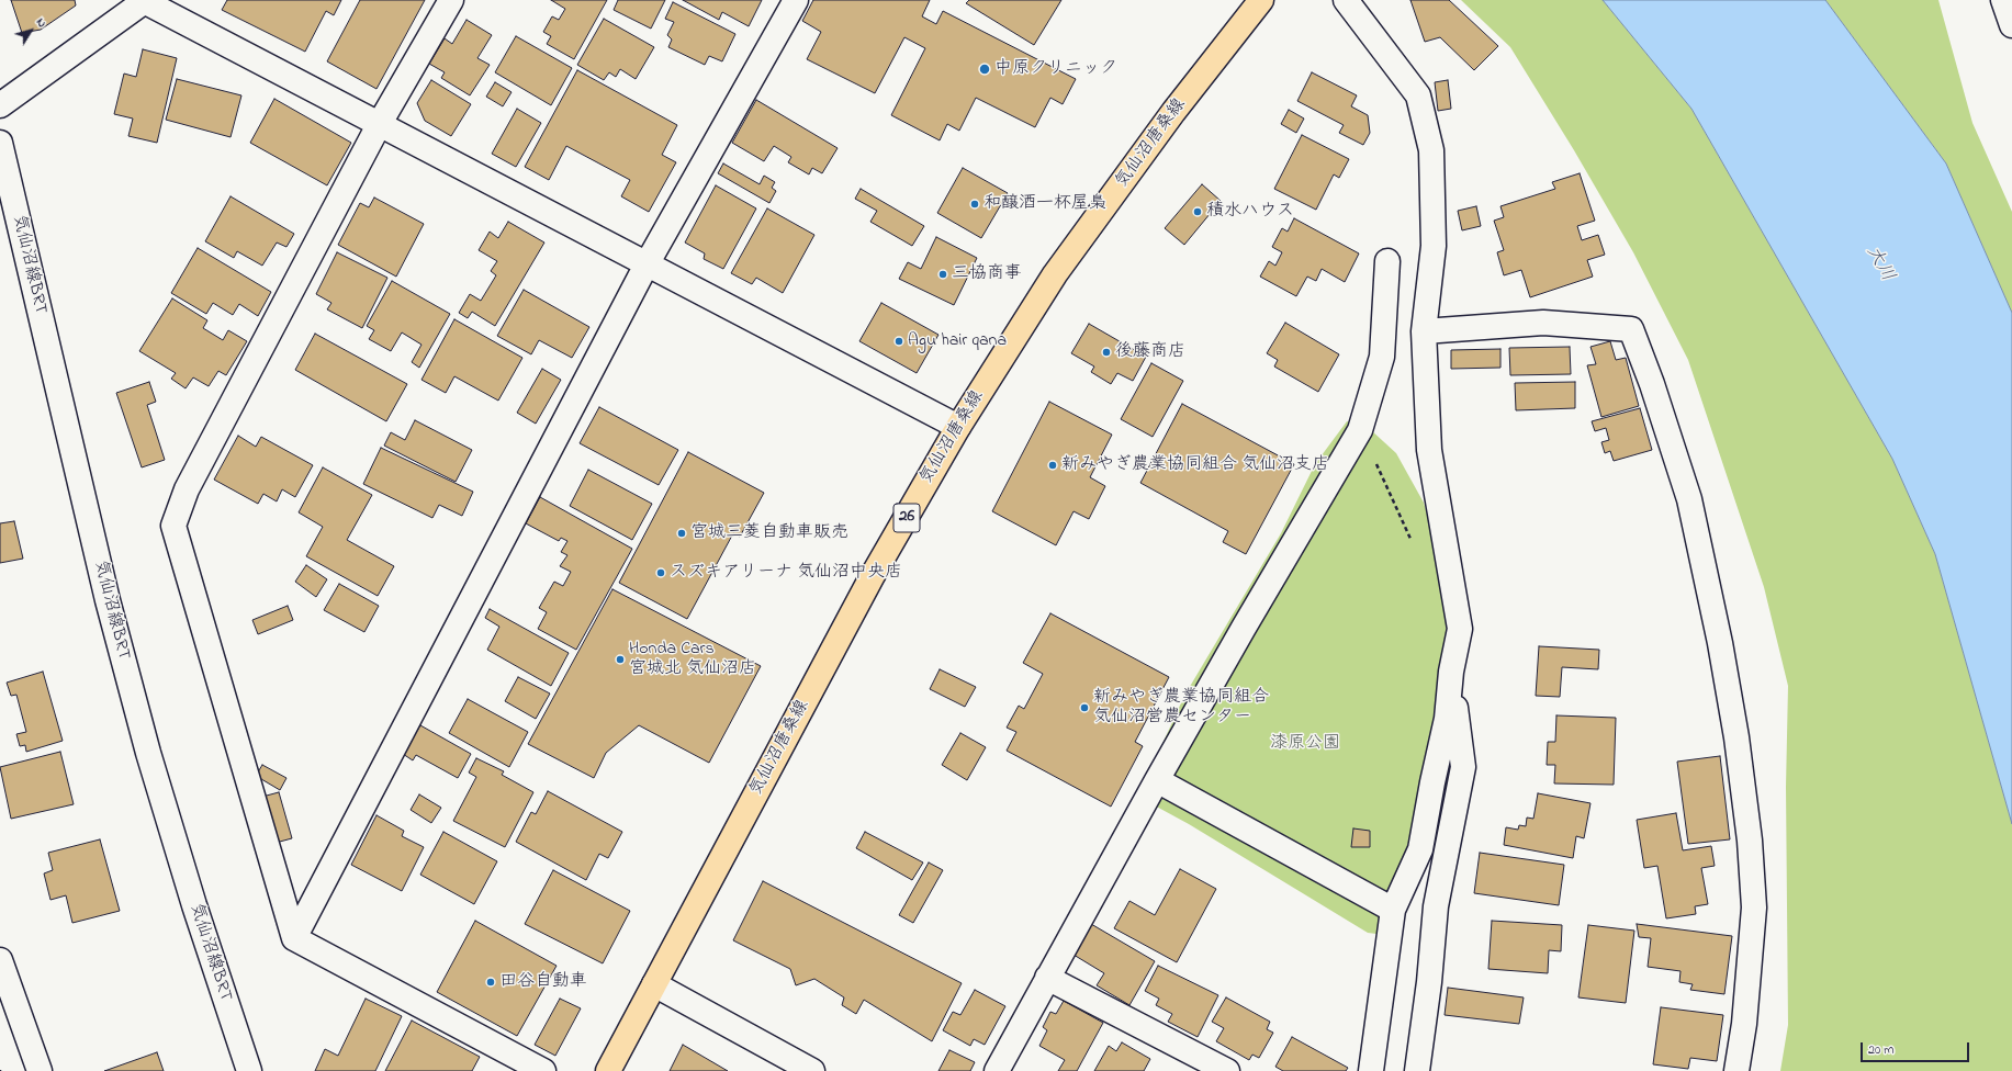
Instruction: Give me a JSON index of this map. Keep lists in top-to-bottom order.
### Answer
{
  "streets": {
    "main road": ["気仙沼唐桑線", "26"],
    "street": ["気仙沼線BRT"]
  },
  "water": ["大川"],
  "parks": ["漆原公園"],
  "places": [
    "中原クリニック",
    "和醸酒一杯屋梟",
    "積水ハウス",
    "三協商事",
    "Agu hair qana",
    "後藤商店",
    "新みやぎ農業協同組合 気仙沼支店",
    "宮城三菱自動車販売",
    "スズキアリーナ 気仙沼中央店",
    "Honda Cars 宮城北 気仙沼店",
    "新みやぎ農業協同組合 気仙沼営農センター",
    "田谷自動車"
  ],
  "scale_bar": "20 m",
  "north": "top right"
}
